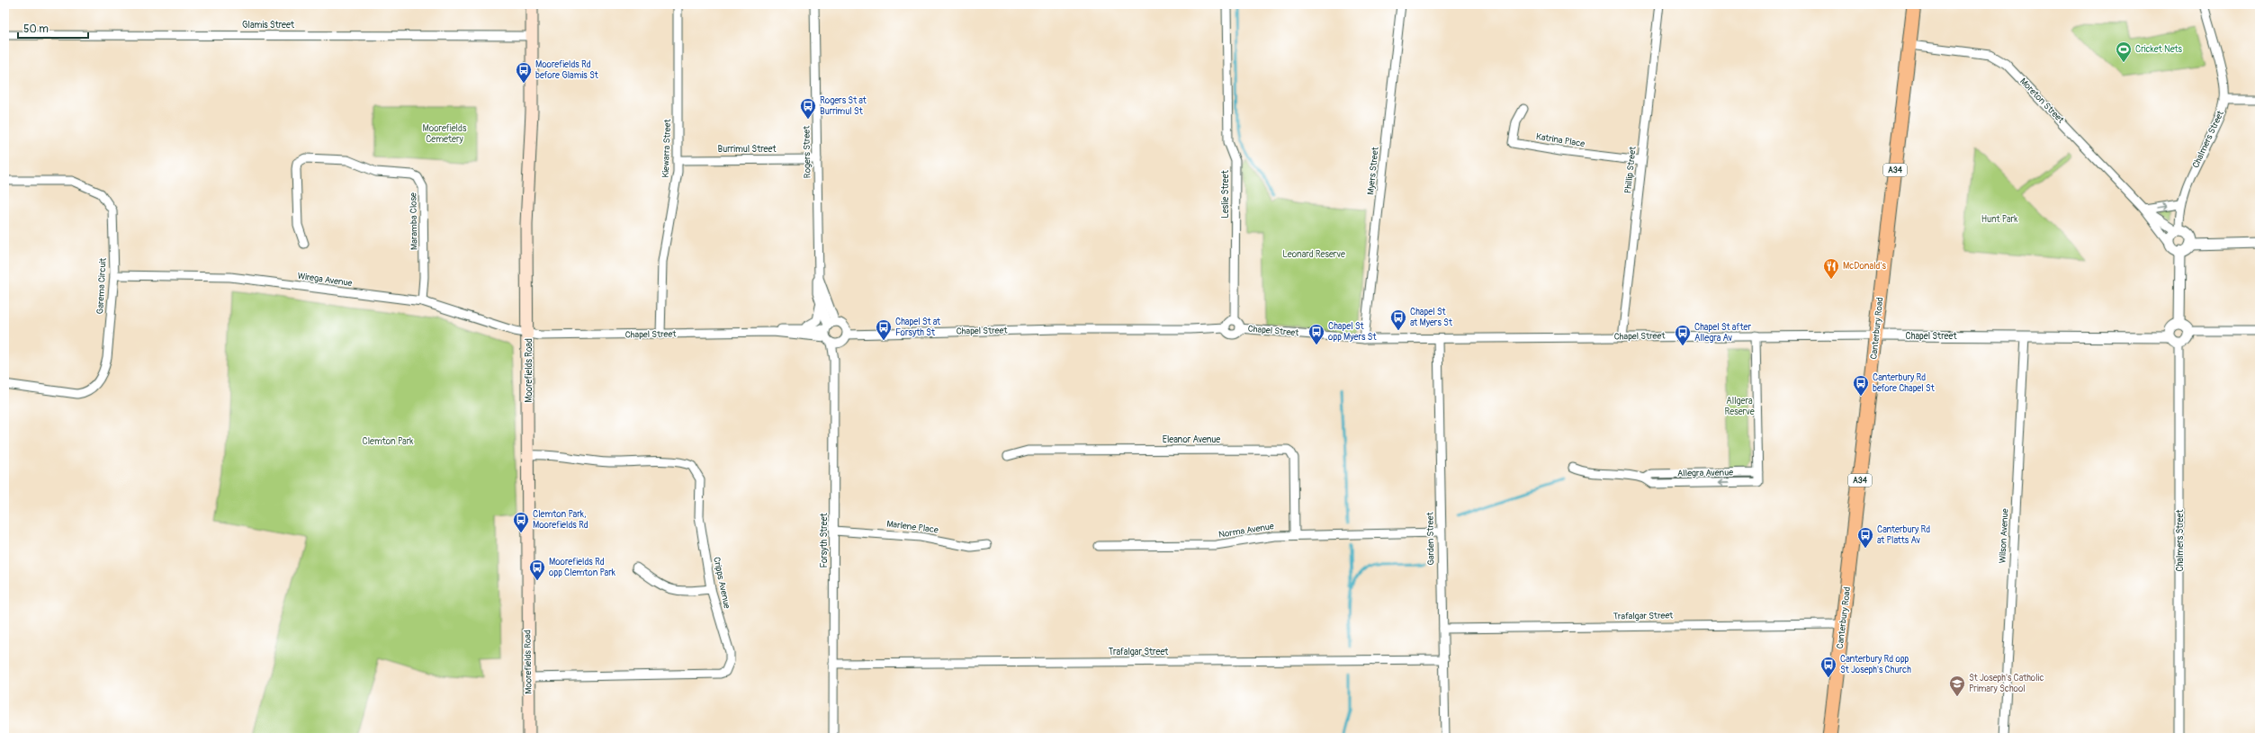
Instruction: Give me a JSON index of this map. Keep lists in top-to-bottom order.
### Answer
{
  "streets": {
    "highway": ["A34", "Canterbury Road"],
    "main road": ["Moorefields Road"],
    "street": [
      "Glamis Street",
      "Moreton Street",
      "Chalmers Street",
      "Katrina Place",
      "Kiewarra Street",
      "Burrimul Street",
      "Rogers Street",
      "Phillip Street",
      "Myers Street",
      "Leslie Street",
      "Maramba Close",
      "Wirega Avenue",
      "Garema Circuit",
      "Chapel Street",
      "Eleanor Avenue",
      "Allegra Avenue",
      "Marlene Place",
      "Norma Avenue",
      "Wilson Avenue",
      "Garden Street",
      "Forsyth Street",
      "Cripps Avenue",
      "Trafalgar Street"
    ]
  },
  "crossings": [
    ["Glamis Street", "Moorefields Road"],
    ["Moreton Street", "Chalmers Street"],
    ["Moreton Street", "Canterbury Road"],
    ["Chalmers Street", "Chapel Street"],
    ["Katrina Place", "Phillip Street"],
    ["Kiewarra Street", "Burrimul Street"],
    ["Kiewarra Street", "Chapel Street"],
    ["Burrimul Street", "Rogers Street"],
    ["Rogers Street", "Chapel Street"],
    ["Rogers Street", "Forsyth Street"],
    ["Phillip Street", "Chapel Street"],
    ["Myers Street", "Chapel Street"],
    ["Leslie Street", "Chapel Street"],
    ["Maramba Close", "Wirega Avenue"],
    ["Wirega Avenue", "Garema Circuit"],
    ["Wirega Avenue", "Chapel Street"],
    ["Wirega Avenue", "Moorefields Road"],
    ["Canterbury Road", "Chapel Street"],
    ["Canterbury Road", "Trafalgar Street"],
    ["Chapel Street", "Moorefields Road"],
    ["Chapel Street", "Allegra Avenue"],
    ["Chapel Street", "Wilson Avenue"],
    ["Chapel Street", "Garden Street"],
    ["Chapel Street", "Forsyth Street"],
    ["Moorefields Road", "Cripps Avenue"],
    ["Eleanor Avenue", "Norma Avenue"],
    ["Marlene Place", "Forsyth Street"],
    ["Norma Avenue", "Garden Street"],
    ["Garden Street", "Trafalgar Street"],
    ["Forsyth Street", "Trafalgar Street"]
  ],
  "parks": [
    "Moorefields Cemetery",
    "Hunt Park",
    "Leonard Reserve",
    "Allgera Reserve",
    "Clemton Park"
  ],
  "places": {
    "sports": ["Cricket Nets"],
    "bus stop": [
      "Moorefields Rd before Glamis St",
      "Rogers St at Burrimul St",
      "Chapel St at Myers St",
      "Chapel St at Forsyth St",
      "Chapel St opp Myers St",
      "Chapel St after Allegra Av",
      "Canterbury Rd before Chapel St",
      "Clemton Park, Moorefields Rd",
      "Canterbury Rd at Platts Av",
      "Moorefields Rd opp Clemton Park",
      "Canterbury Rd opp St Joseph's Church"
    ],
    "restaurant": ["McDonald's"],
    "school or university": ["St Joseph's Catholic Primary School"]
  },
  "scale_bar": "50 m"
}
